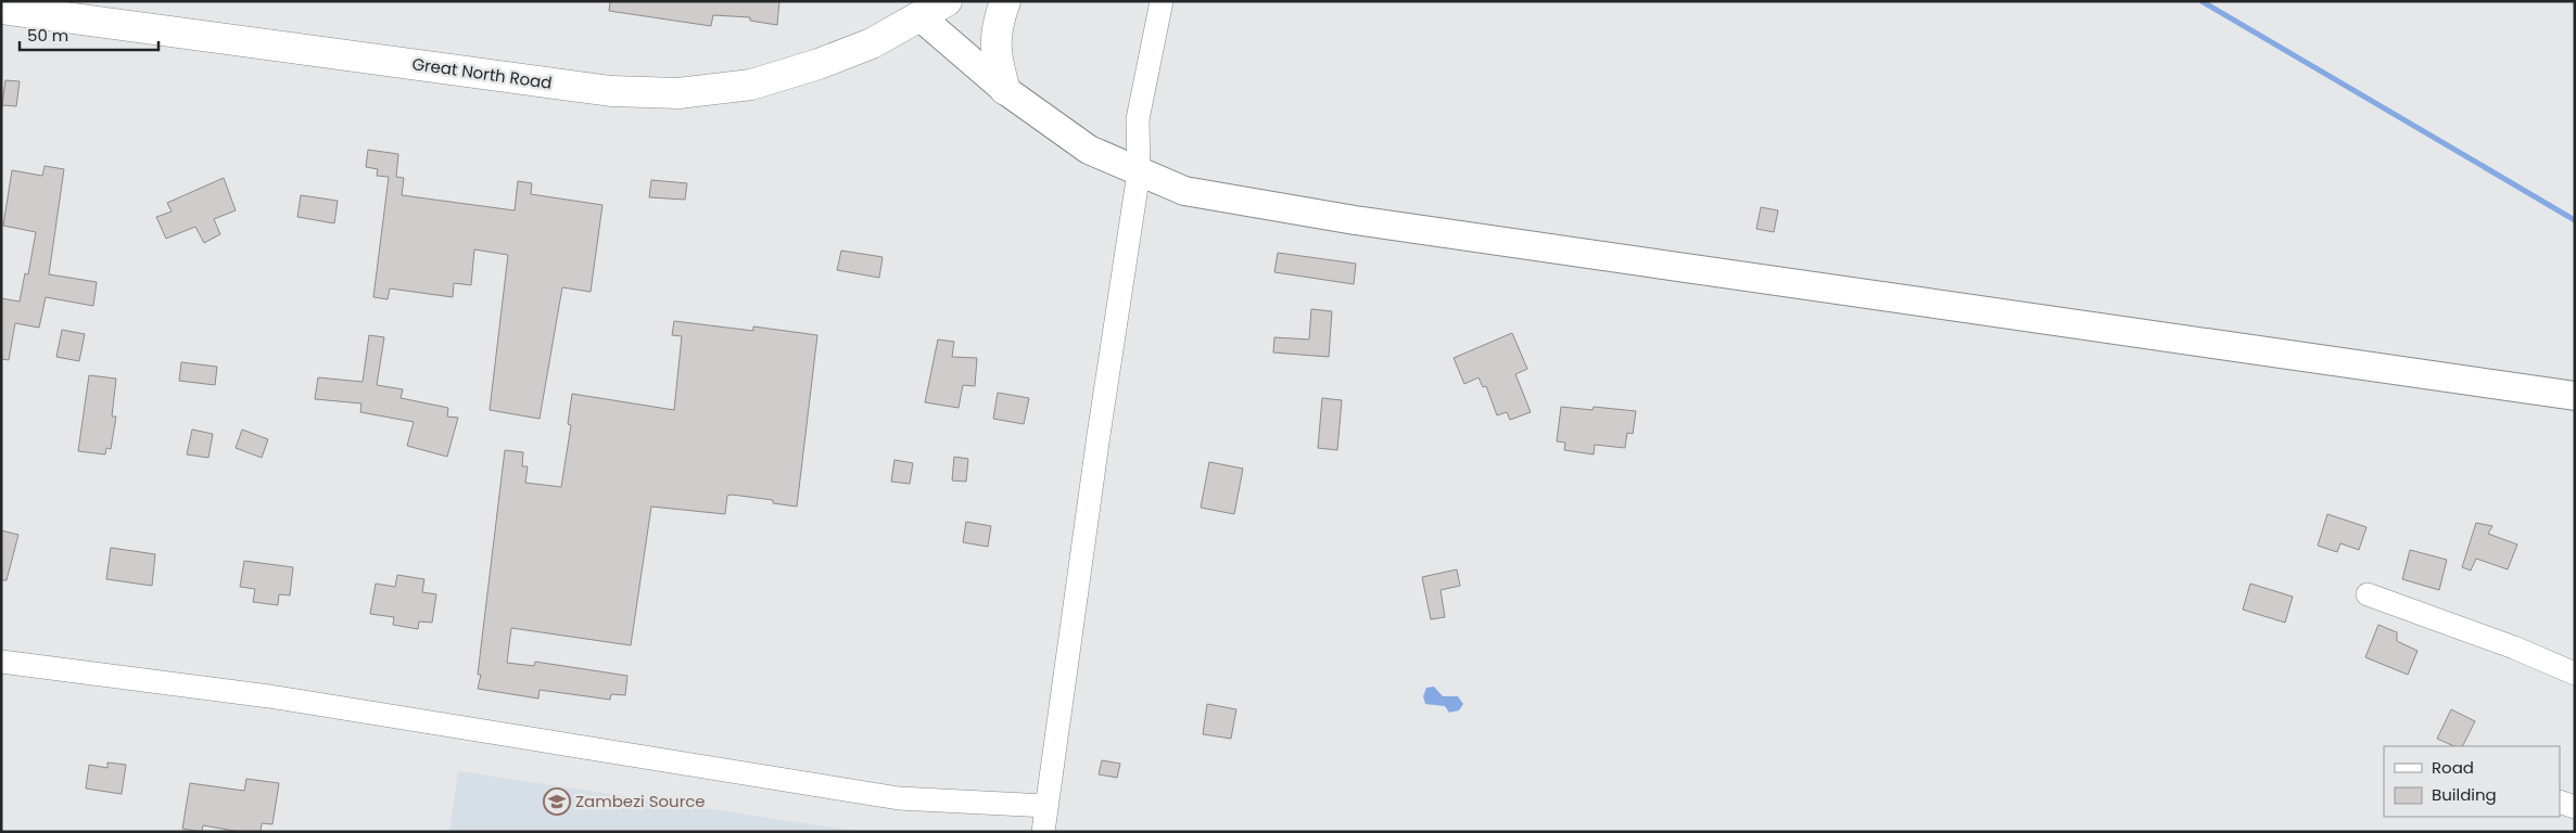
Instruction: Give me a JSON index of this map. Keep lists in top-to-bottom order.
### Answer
{
  "streets": {
    "highway": ["Great North Road"]
  },
  "places": {
    "school or university": ["Zambezi Source"]
  },
  "legend": ["Road", "Building"],
  "scale_bar": "50 m"
}
